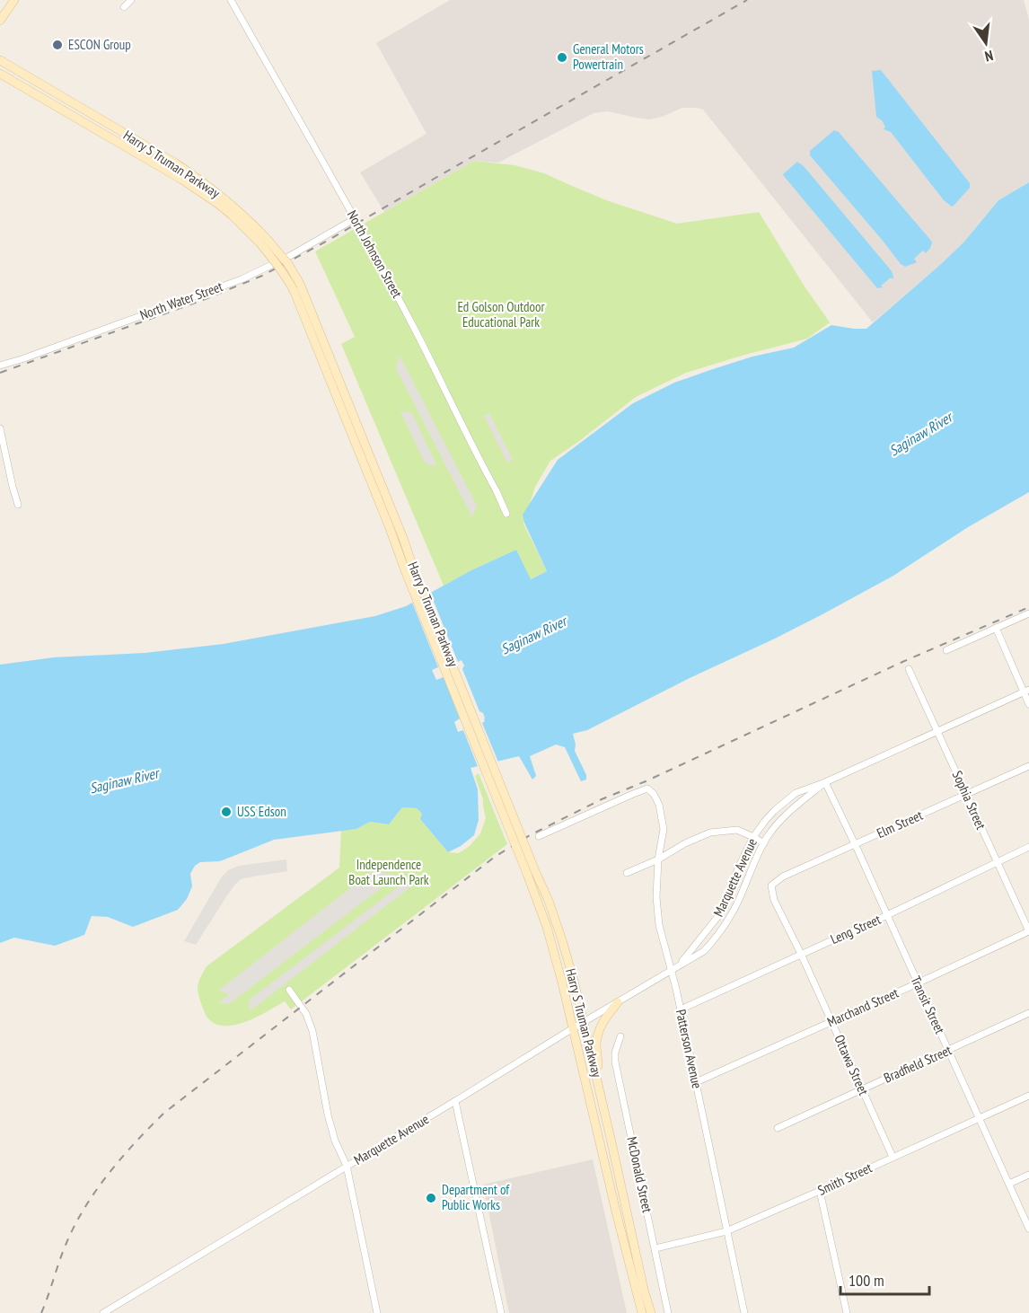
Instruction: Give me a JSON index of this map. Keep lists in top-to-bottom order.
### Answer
{
  "streets": {
    "main road": ["Harry S Truman Parkway"],
    "street": [
      "North Johnson Street",
      "North Water Street",
      "Sophia Street",
      "Elm Street",
      "Marquette Avenue",
      "Leng Street",
      "Transit Street",
      "Marchand Street",
      "Patterson Avenue",
      "Bradfield Street",
      "Ottawa Street",
      "McDonald Street",
      "Smith Street"
    ]
  },
  "crossings": [
    ["Harry S Truman Parkway", "Marquette Avenue"],
    ["North Johnson Street", "North Water Street"],
    ["Sophia Street", "Elm Street"],
    ["Sophia Street", "Marquette Avenue"],
    ["Sophia Street", "Leng Street"],
    ["Sophia Street", "Marchand Street"],
    ["Elm Street", "Transit Street"],
    ["Elm Street", "Ottawa Street"],
    ["Marquette Avenue", "Transit Street"],
    ["Marquette Avenue", "Patterson Avenue"],
    ["Leng Street", "Transit Street"],
    ["Leng Street", "Patterson Avenue"],
    ["Leng Street", "Ottawa Street"],
    ["Transit Street", "Marchand Street"],
    ["Transit Street", "Bradfield Street"],
    ["Transit Street", "Smith Street"],
    ["Marchand Street", "Patterson Avenue"],
    ["Marchand Street", "Ottawa Street"],
    ["Patterson Avenue", "Smith Street"],
    ["Bradfield Street", "Ottawa Street"],
    ["Ottawa Street", "Smith Street"],
    ["McDonald Street", "Smith Street"]
  ],
  "water": ["Saginaw River"],
  "parks": ["Ed Golson Outdoor Educational Park", "Independence Boat Launch Park"],
  "places": [
    "ESCON Group",
    "General Motors Powertrain",
    "USS Edson",
    "Department of Public Works"
  ],
  "scale_bar": "100 m",
  "north": "bottom"
}
